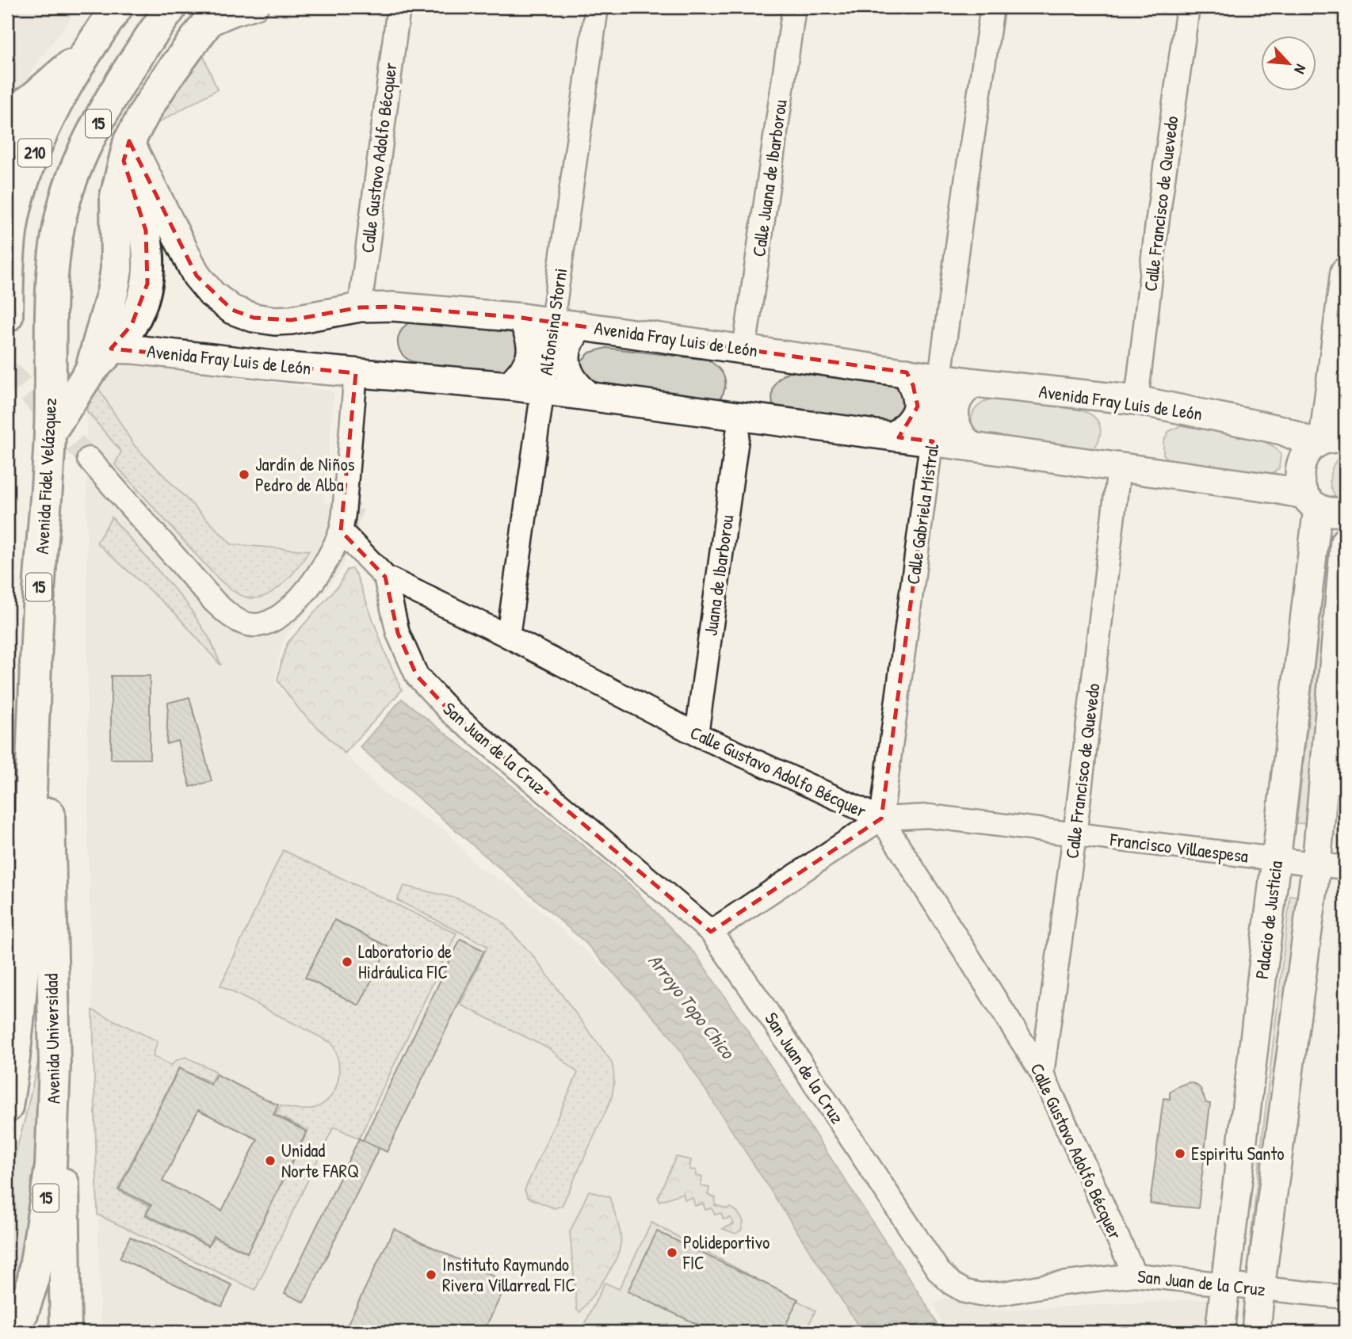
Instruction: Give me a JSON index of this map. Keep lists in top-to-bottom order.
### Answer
{
  "streets": {
    "highway": [
      "15",
      "210",
      "Avenida Fidel Velázquez",
      "Avenida Universidad"
    ],
    "street": [
      "Calle Gustavo Adolfo Bécquer",
      "Calle Juana de Ibarborou",
      "Calle Francisco de Quevedo",
      "Alfonsina Storni",
      "Avenida Fray Luis de León",
      "Calle Gabriela Mistral",
      "Juana de Ibarborou",
      "San Juan de la Cruz",
      "Francisco Villaespesa",
      "Palacio de Justicia"
    ]
  },
  "crossings": [
    ["Calle Gustavo Adolfo Bécquer", "Calle Francisco de Quevedo"],
    ["Calle Gustavo Adolfo Bécquer", "Alfonsina Storni"],
    ["Calle Gustavo Adolfo Bécquer", "Avenida Fray Luis de León"],
    ["Calle Gustavo Adolfo Bécquer", "Calle Gabriela Mistral"],
    ["Calle Gustavo Adolfo Bécquer", "Juana de Ibarborou"],
    ["Calle Gustavo Adolfo Bécquer", "San Juan de la Cruz"],
    ["Calle Gustavo Adolfo Bécquer", "Francisco Villaespesa"],
    ["Calle Juana de Ibarborou", "Avenida Fray Luis de León"],
    ["Calle Francisco de Quevedo", "Avenida Fray Luis de León"],
    ["Calle Francisco de Quevedo", "Francisco Villaespesa"],
    ["Alfonsina Storni", "Avenida Fray Luis de León"],
    ["Avenida Fray Luis de León", "Calle Gabriela Mistral"],
    ["Avenida Fray Luis de León", "Juana de Ibarborou"],
    ["Avenida Fray Luis de León", "Palacio de Justicia"],
    ["Avenida Fidel Velázquez", "Avenida Universidad"],
    ["Calle Gabriela Mistral", "Francisco Villaespesa"],
    ["San Juan de la Cruz", "Palacio de Justicia"],
    ["Francisco Villaespesa", "Palacio de Justicia"]
  ],
  "water": ["Arroyo Topo Chico"],
  "places": [
    "Jardín de Niños Pedro de Alba",
    "Laboratorio de Hidráulica FIC",
    "Espiritu Santo",
    "Unidad Norte FARQ",
    "Polideportivo FIC",
    "Instituto Raymundo Rivera Villarreal FIC"
  ],
  "north": "bottom right"
}
